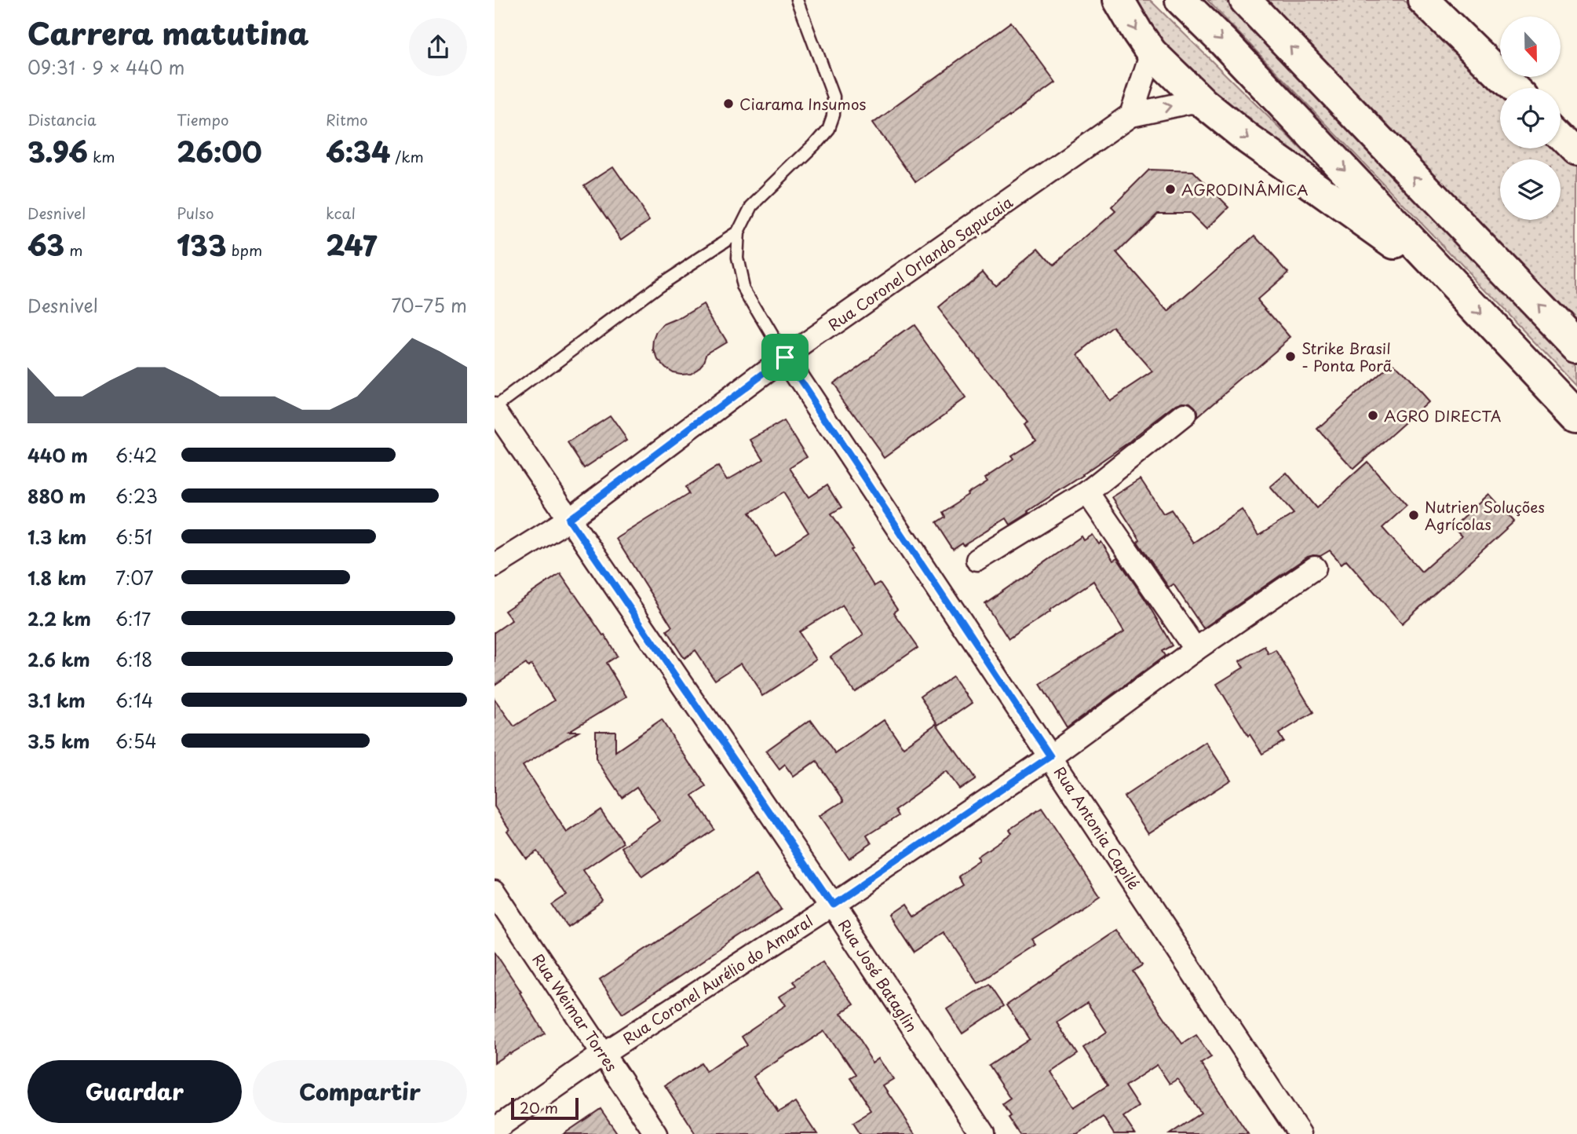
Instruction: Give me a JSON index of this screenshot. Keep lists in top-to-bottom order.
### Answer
{
  "streets": {
    "street": [
      "Rua Coronel Orlando Sapucaia",
      "Rua Antonia Capilé",
      "Rua José Bataglin",
      "Rua Coronel Aurélio do Amaral",
      "Rua Weimar Torres"
    ]
  },
  "crossings": [
    ["Rua Coronel Orlando Sapucaia", "Rua Antonia Capilé"],
    ["Rua Coronel Orlando Sapucaia", "Rua José Bataglin"],
    ["Rua Antonia Capilé", "Rua Coronel Aurélio do Amaral"],
    ["Rua José Bataglin", "Rua Coronel Aurélio do Amaral"],
    ["Rua Coronel Aurélio do Amaral", "Rua Weimar Torres"]
  ],
  "places": [
    "Ciarama Insumos",
    "AGRODINÂMICA",
    "Strike Brasil - Ponta Porã",
    "AGRO DIRECTA",
    "Nutrien Soluções Agrícolas"
  ],
  "scale_bar": "20 m",
  "north": "bottom",
  "page": {
    "heading": ["Carrera matutina", "09:31 · 9 × 440 m"],
    "stats": [
      ["Distancia", "3.96 km"],
      ["Tiempo", "26:00"],
      ["Ritmo", "6:34 /km"],
      ["Desnivel", "63 m"],
      ["Pulso", "133 bpm"],
      ["kcal", "247"]
    ],
    "chart": ["Desnivel", "70–75 m"],
    "list": [
      {
        "name": "440 m",
        "note": "6:42"
      },
      {
        "name": "880 m",
        "note": "6:23"
      },
      {
        "name": "1.3 km",
        "note": "6:51"
      },
      {
        "name": "1.8 km",
        "note": "7:07"
      },
      {
        "name": "2.2 km",
        "note": "6:17"
      },
      {
        "name": "2.6 km",
        "note": "6:18"
      },
      {
        "name": "3.1 km",
        "note": "6:14"
      },
      {
        "name": "3.5 km",
        "note": "6:54"
      }
    ],
    "buttons": ["Guardar", "Compartir"],
    "scale": "20 m"
  }
}
